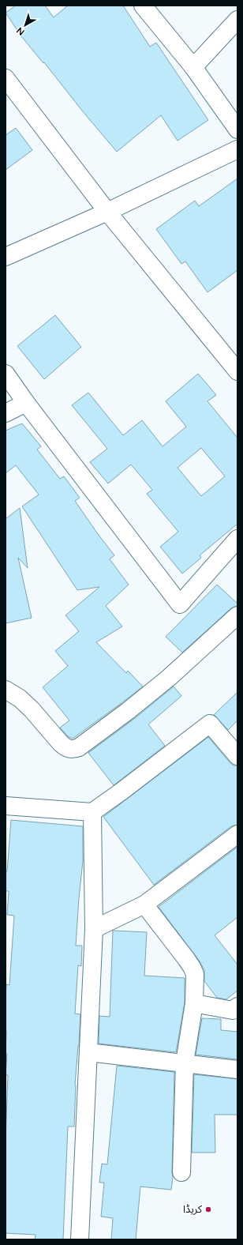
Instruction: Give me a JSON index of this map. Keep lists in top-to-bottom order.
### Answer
{
  "places": ["کریڈا"],
  "north": "bottom left"
}
